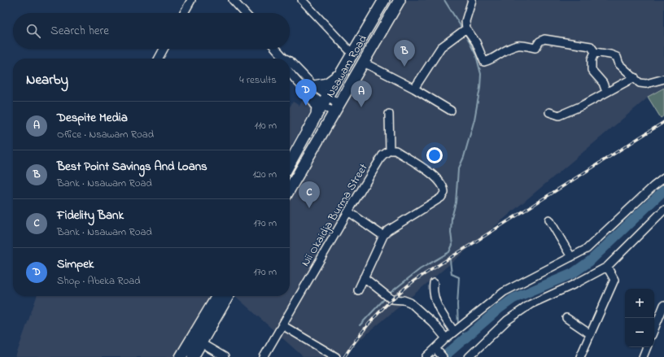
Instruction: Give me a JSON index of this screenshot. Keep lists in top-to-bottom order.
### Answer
{
  "streets": {
    "highway": ["Nsawam Road"],
    "street": ["Nii Okaidja Burma Street"]
  },
  "page": {
    "search": "Search here",
    "pins": [
      "B",
      "D",
      "A",
      "C"
    ],
    "heading": ["Nearby", "4 results"],
    "list": [
      {
        "mark": "A",
        "name": "Despite Media",
        "note": "Office · Nsawam Road",
        "value": "110 m"
      },
      {
        "mark": "B",
        "name": "Best Point Savings And Loans",
        "note": "Bank · Nsawam Road",
        "value": "120 m"
      },
      {
        "mark": "C",
        "name": "Fidelity Bank",
        "note": "Bank · Nsawam Road",
        "value": "170 m"
      },
      {
        "mark": "D",
        "name": "Simpek",
        "note": "Shop · Abeka Road",
        "value": "170 m"
      }
    ],
    "map_buttons": ["+", "−"]
  }
}
